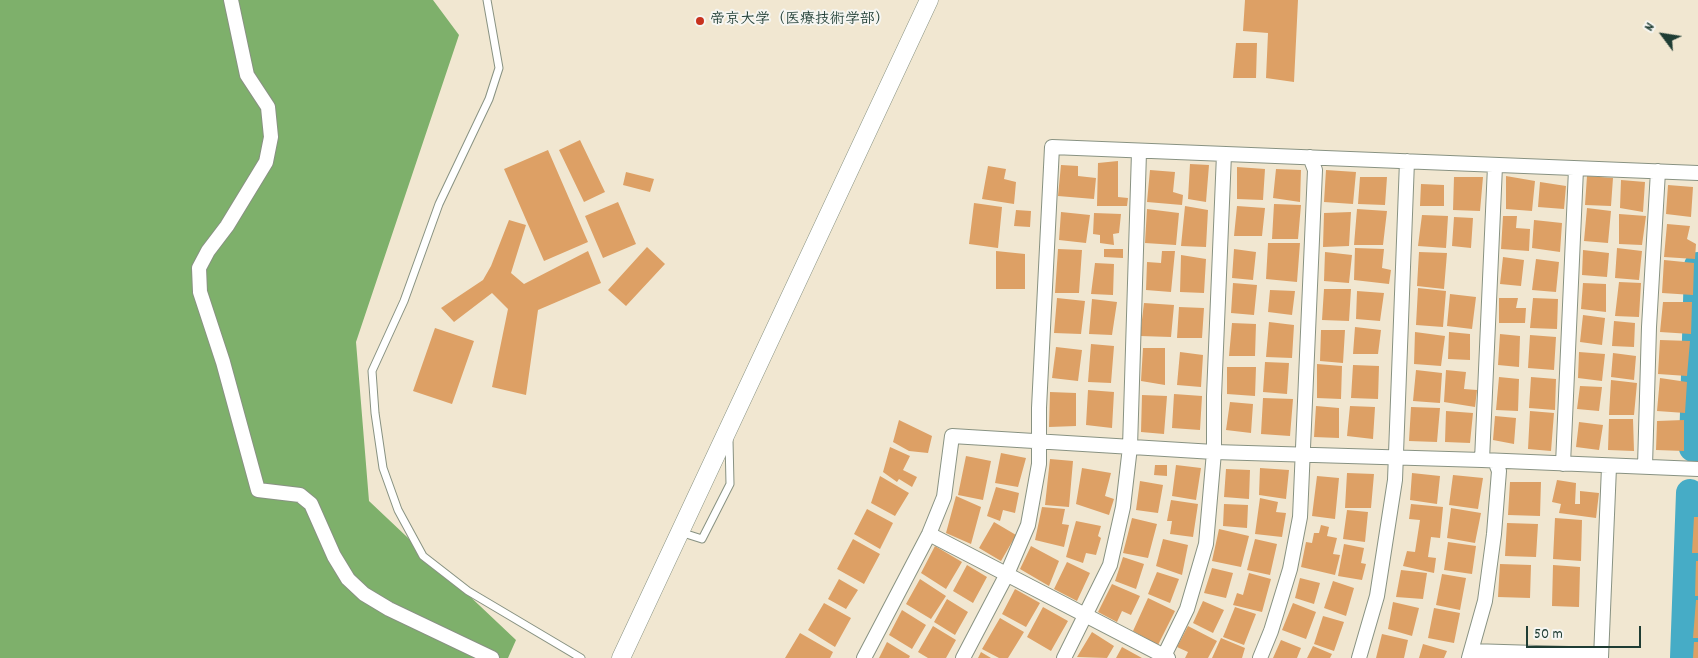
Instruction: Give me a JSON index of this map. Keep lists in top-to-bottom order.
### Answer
{
  "places": ["帝京大学（医療技術学部）"],
  "scale_bar": "50 m",
  "north": "top left"
}
